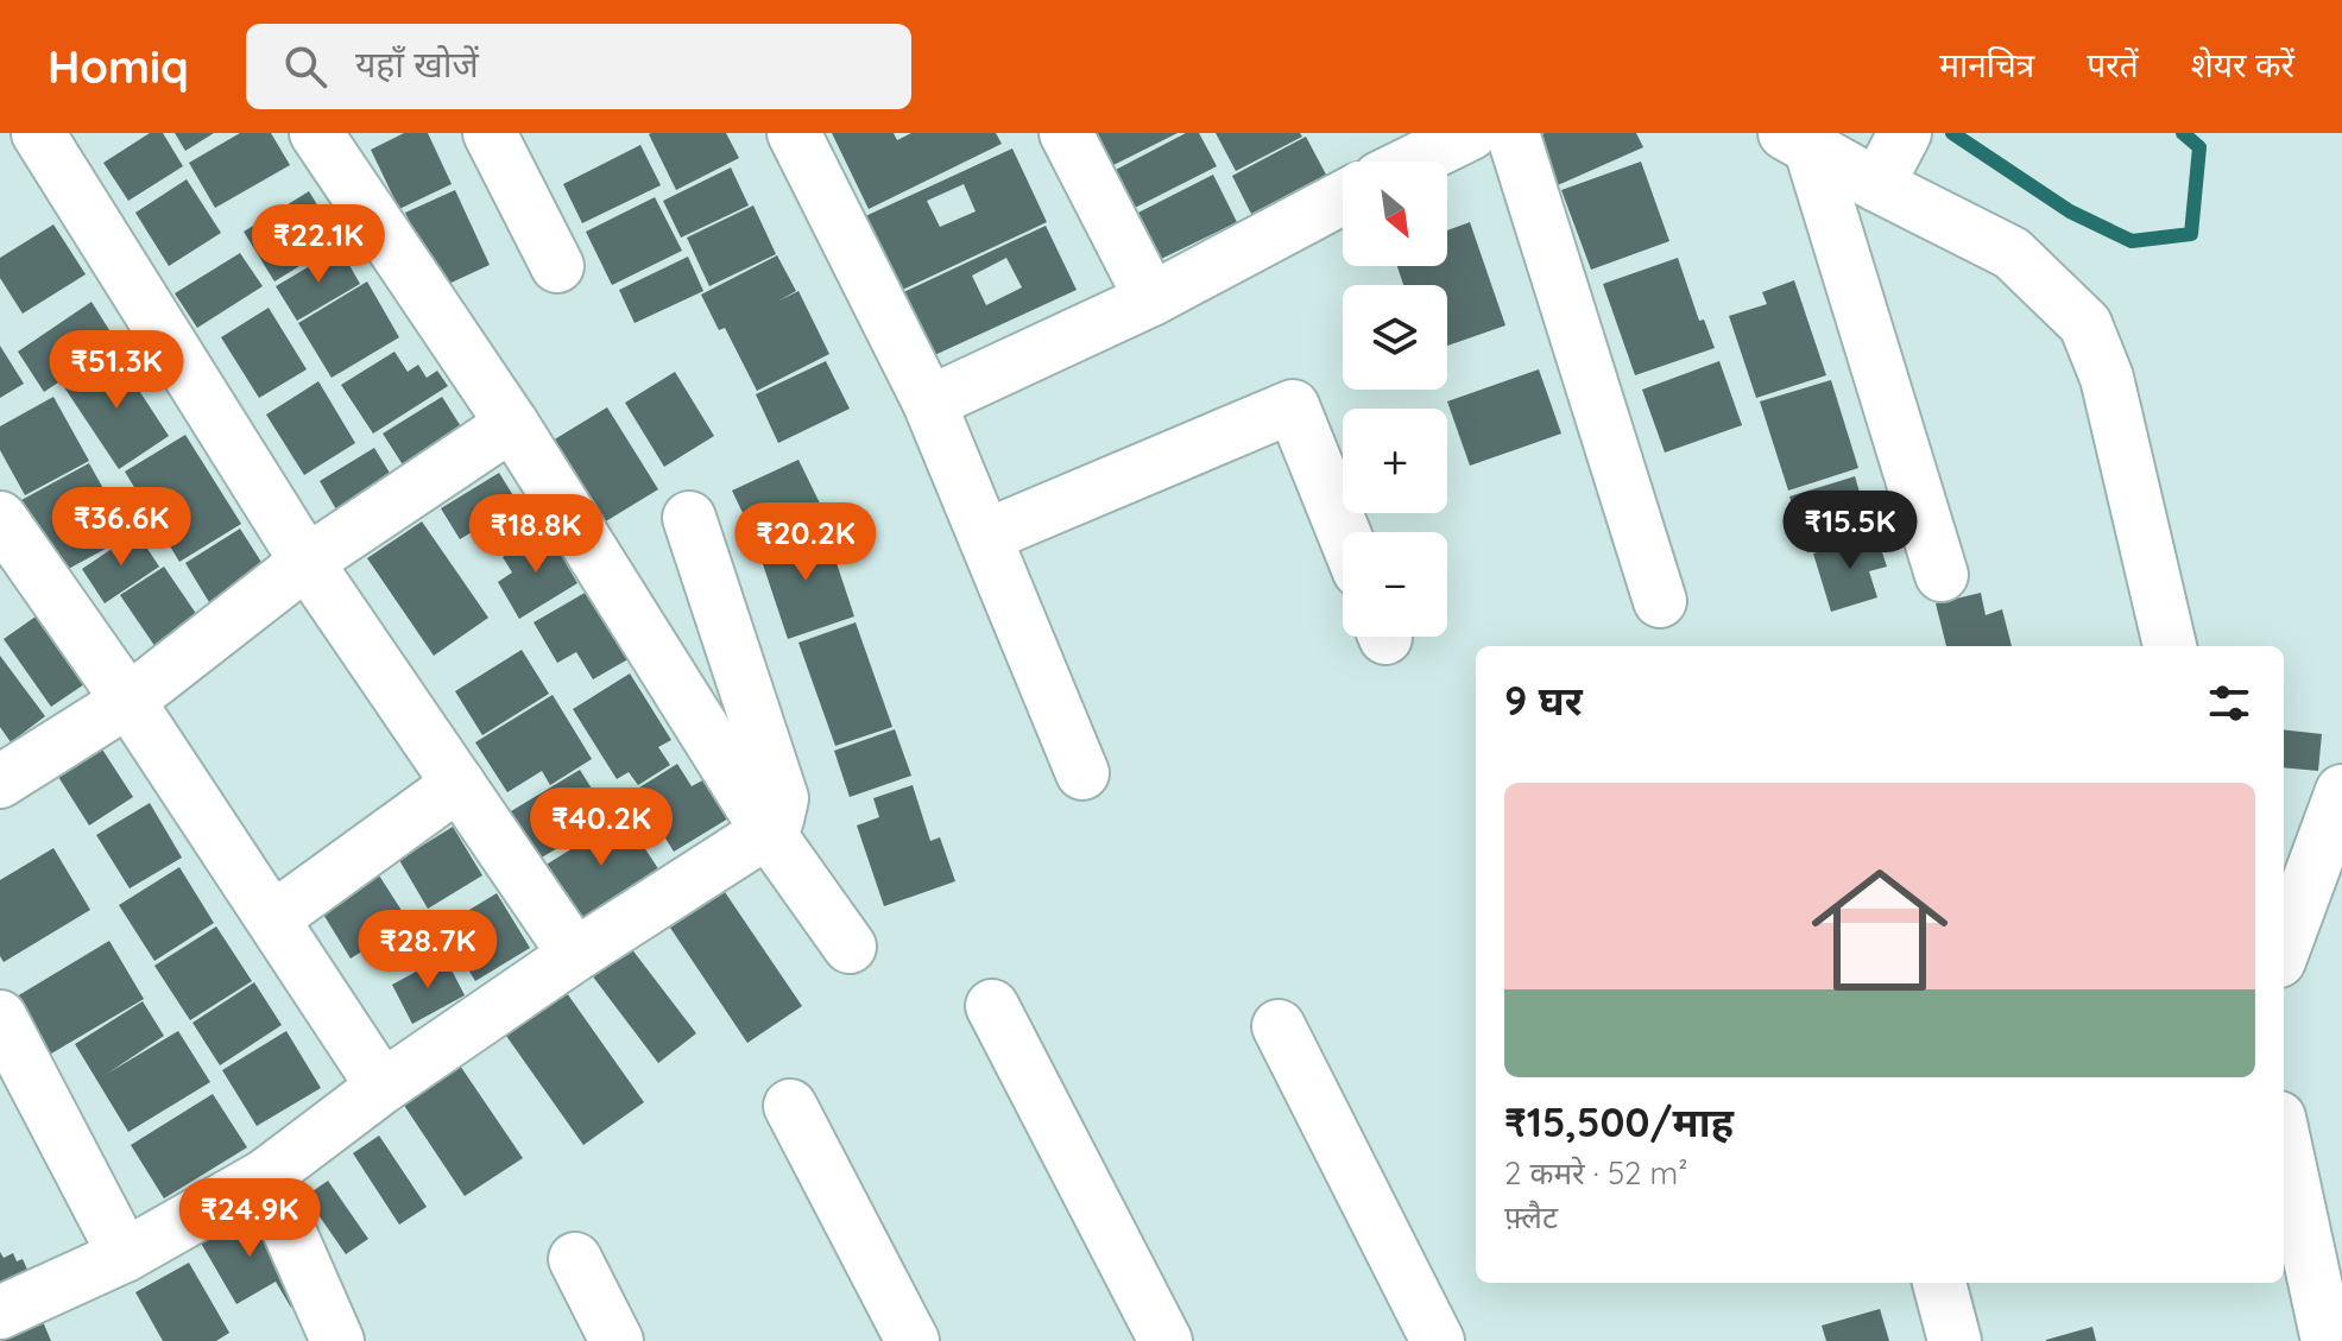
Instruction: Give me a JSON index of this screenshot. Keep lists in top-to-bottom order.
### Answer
{
  "north": "bottom right",
  "page": {
    "header": "Homiq",
    "search": "यहाँ खोजें",
    "nav": ["मानचित्र", "परतें", "शेयर करें"],
    "map_buttons": ["+", "−"],
    "price": [
      "₹22.1K",
      "₹51.3K",
      "₹36.6K",
      "₹15.5K",
      "₹18.8K",
      "₹20.2K",
      "₹40.2K",
      "₹28.7K",
      "₹24.9K"
    ],
    "heading": "9 घर",
    "list": [
      {
        "name": "₹15,500/माह",
        "note": "2 कमरे · 52 m² · फ़्लैट"
      }
    ]
  }
}
